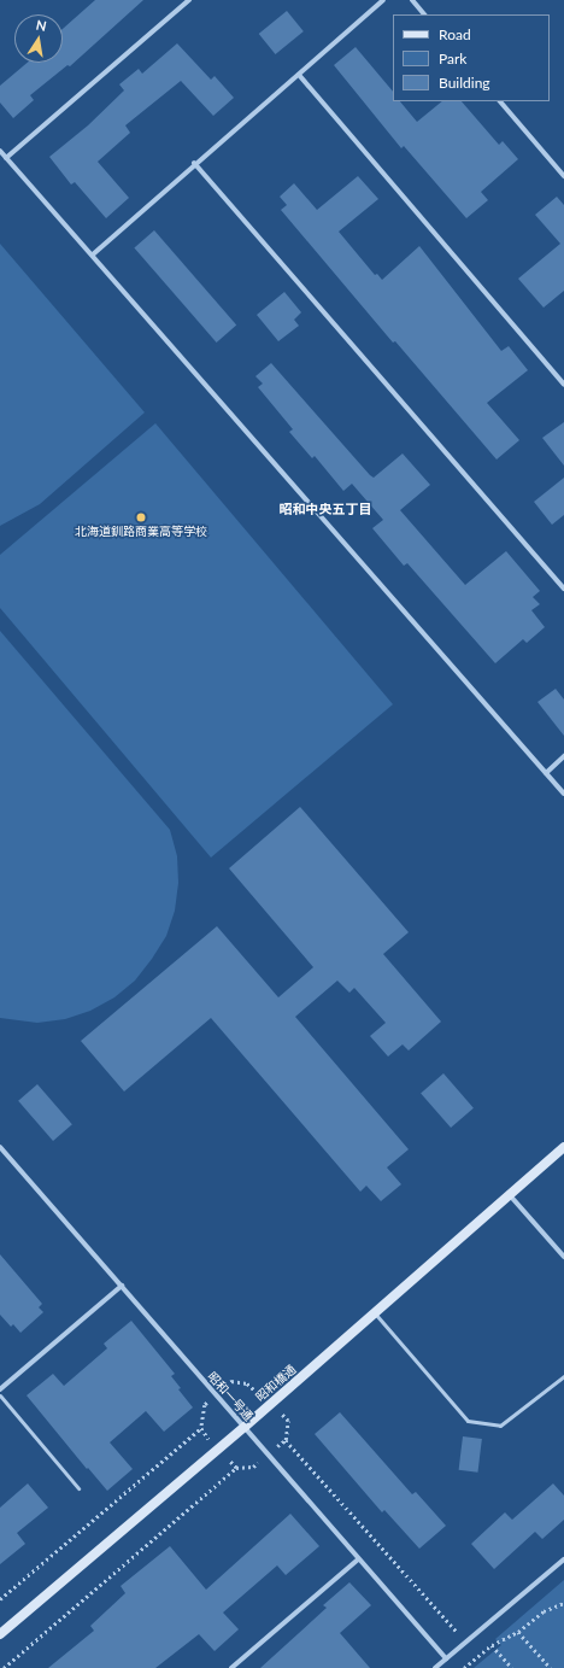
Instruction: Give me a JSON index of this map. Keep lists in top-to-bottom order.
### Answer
{
  "streets": {
    "street": ["昭和橋通", "昭和一号通"]
  },
  "crossings": [
    ["昭和橋通", "昭和一号通"]
  ],
  "districts": ["昭和中央五丁目"],
  "places": ["北海道釧路商業高等学校"],
  "legend": ["Road", "Park", "Building"],
  "north": "top"
}
